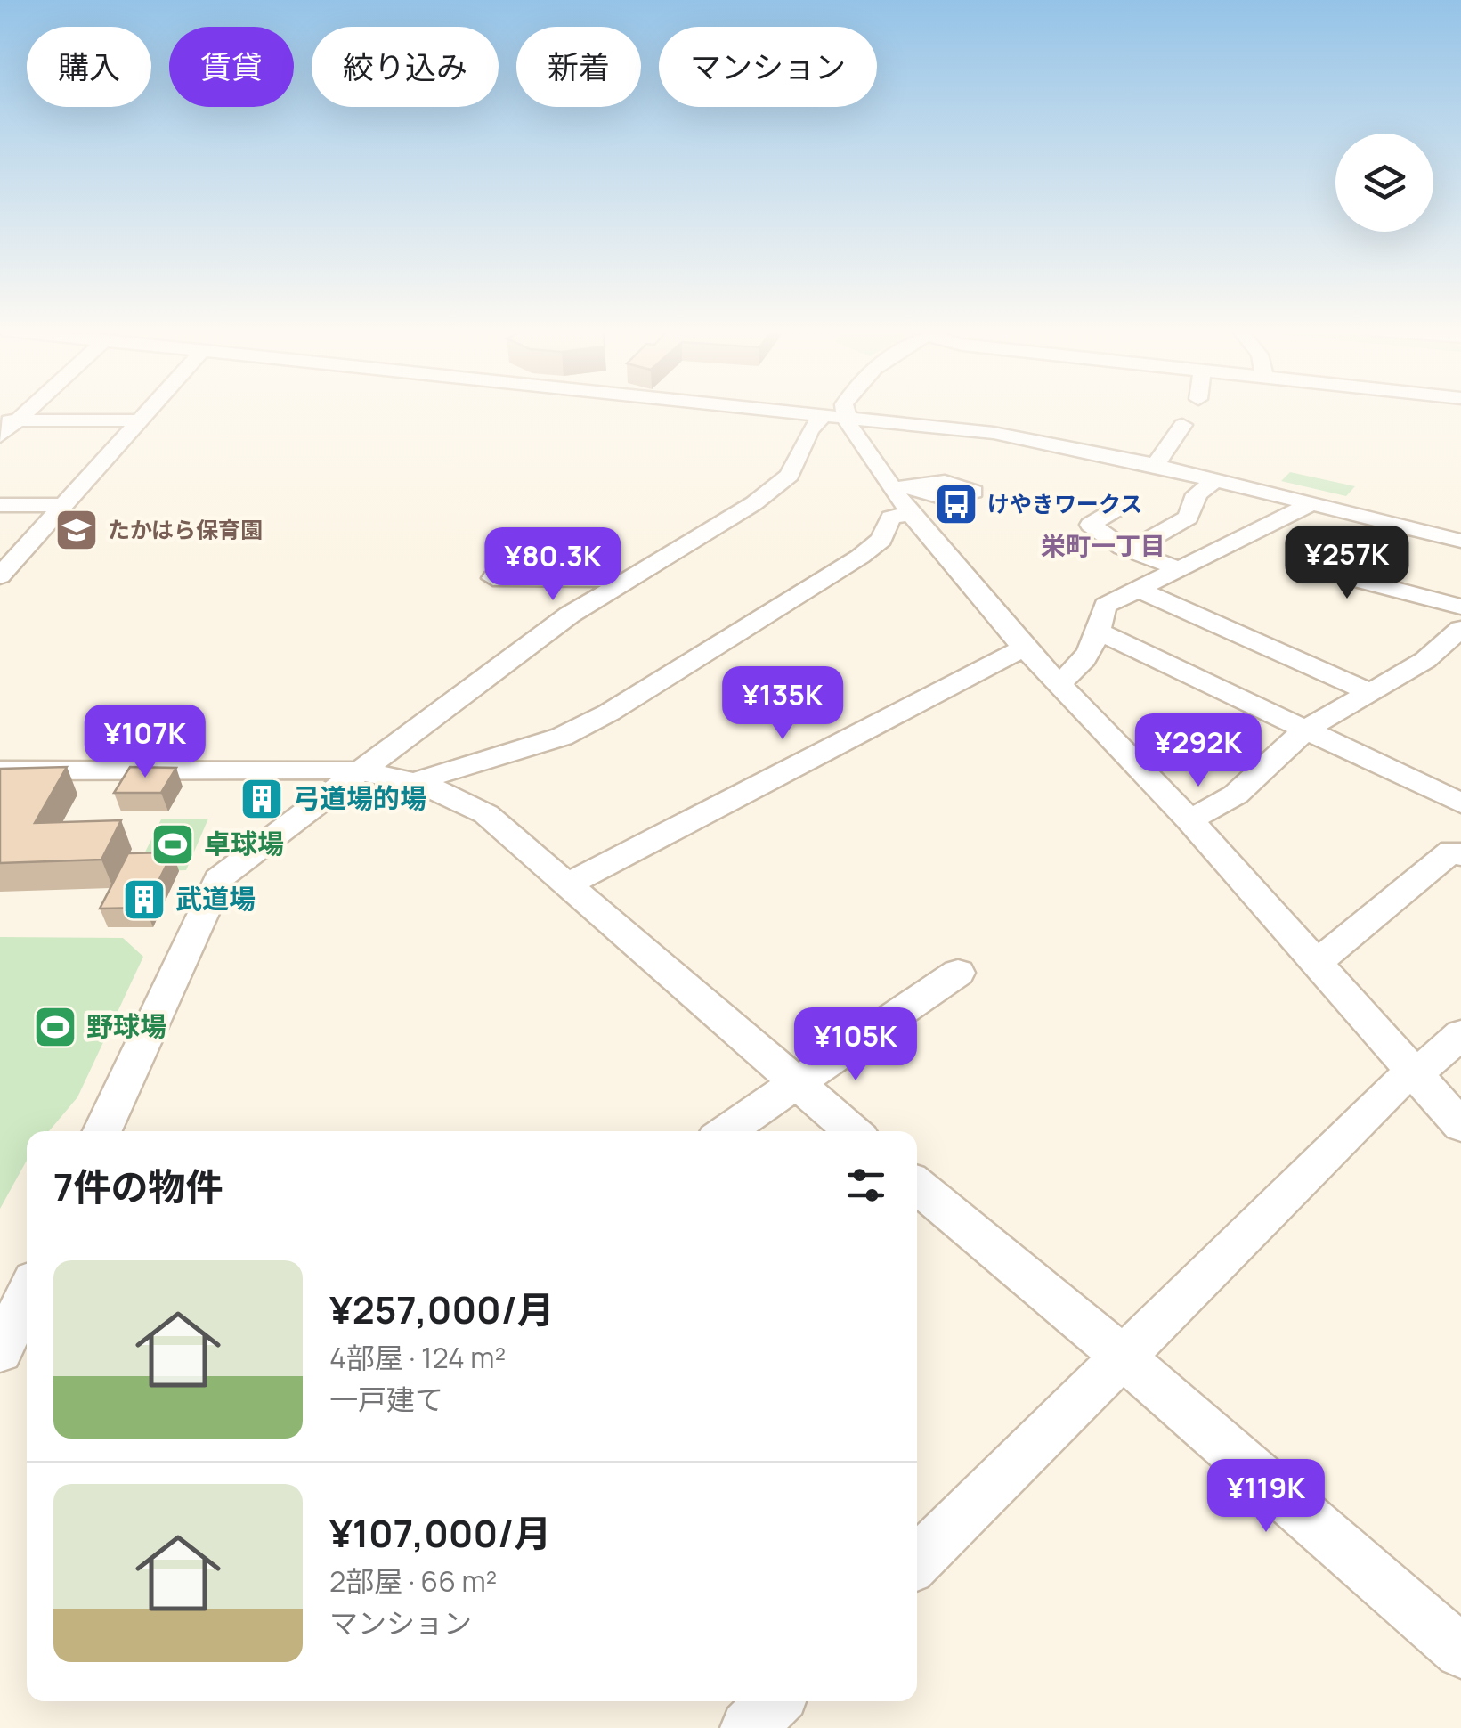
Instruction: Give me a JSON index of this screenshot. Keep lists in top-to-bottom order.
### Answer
{
  "districts": ["栄町一丁目"],
  "places": {
    "bus stop": ["けやきワークス"],
    "school or university": ["たかはら保育園"],
    "building": ["弓道場的場", "武道場"],
    "sports": ["卓球場", "野球場"]
  },
  "page": {
    "chip": [
      "購入",
      "賃貸",
      "絞り込み",
      "新着",
      "マンション"
    ],
    "price": [
      "¥257K",
      "¥80.3K",
      "¥135K",
      "¥107K",
      "¥292K",
      "¥105K",
      "¥119K"
    ],
    "heading": "7件の物件",
    "list": [
      {
        "name": "¥257,000/月",
        "note": "4部屋 · 124 m² · 一戸建て"
      },
      {
        "name": "¥107,000/月",
        "note": "2部屋 · 66 m² · マンション"
      }
    ]
  }
}
